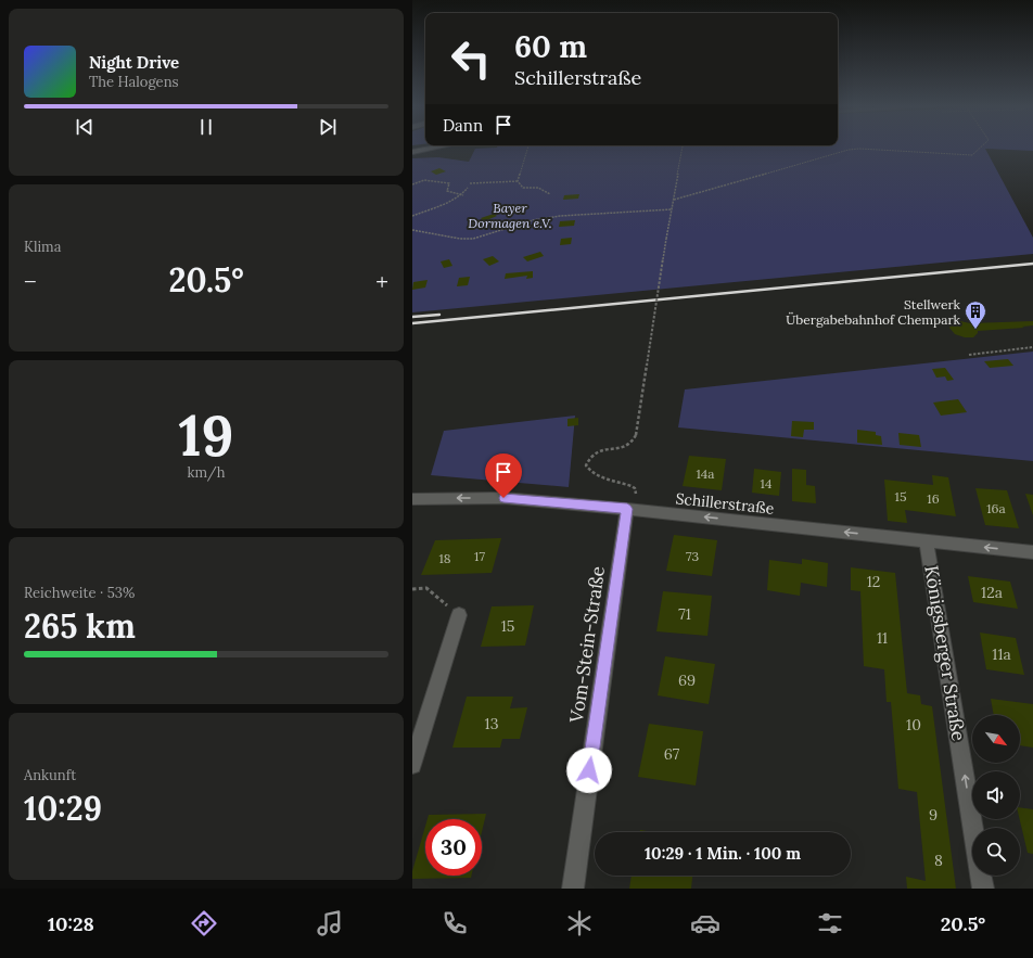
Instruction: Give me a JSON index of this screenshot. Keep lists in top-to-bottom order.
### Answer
{
  "streets": {
    "street": ["Schillerstraße", "Vom-Stein-Straße", "Königsberger Straße"]
  },
  "crossings": [
    ["Schillerstraße", "Vom-Stein-Straße"],
    ["Schillerstraße", "Königsberger Straße"]
  ],
  "one_way": ["Schillerstraße", "Königsberger Straße"],
  "parks": ["Bayer Dormagen e.V."],
  "places": {
    "building": ["Stellwerk Übergabebahnhof Chempark"]
  },
  "house_numbers": [
    "14a",
    "14",
    "15",
    "16",
    "16a",
    "17",
    "73",
    "18",
    "12",
    "12a",
    "71",
    "15",
    "11",
    "11a",
    "69",
    "13",
    "10",
    "67",
    "9",
    "8"
  ],
  "north": "bottom right",
  "page": {
    "turn": ["60 m", "Schillerstraße"],
    "song": ["Night Drive", "The Halogens"],
    "then": "Dann",
    "tile": [
      "Klima",
      ["19", "km/h"],
      ["Reichweite · 53%", "265 km"],
      ["Ankunft", "10:29"]
    ],
    "heat": ["−", "20.5°", "+"],
    "limit": "30",
    "trip": "10:29 · 1 Min. · 100 m",
    "tabs": ["10:28", "20.5°"]
  }
}
